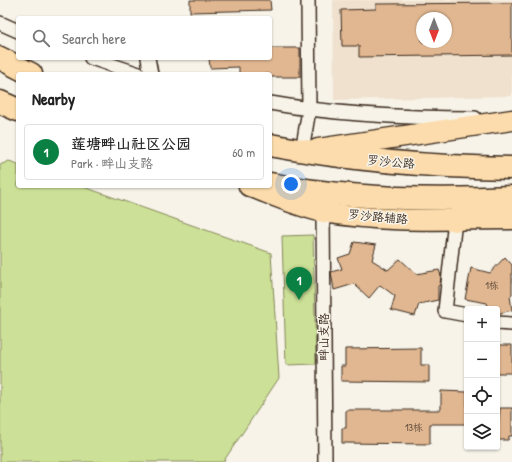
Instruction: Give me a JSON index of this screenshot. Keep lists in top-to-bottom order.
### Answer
{
  "streets": {
    "highway": ["罗沙公路"],
    "main road": ["罗沙路辅路"],
    "street": ["畔山支路"]
  },
  "crossings": [
    ["罗沙路辅路", "畔山支路"]
  ],
  "house_numbers": ["1栋", "13栋"],
  "north": "bottom",
  "page": {
    "search": "Search here",
    "heading": "Nearby",
    "list": [
      {
        "mark": "1",
        "name": "莲塘畔山社区公园",
        "note": "Park · 畔山支路",
        "value": "60 m"
      }
    ],
    "pins": "1",
    "map_buttons": ["+", "−"]
  }
}
